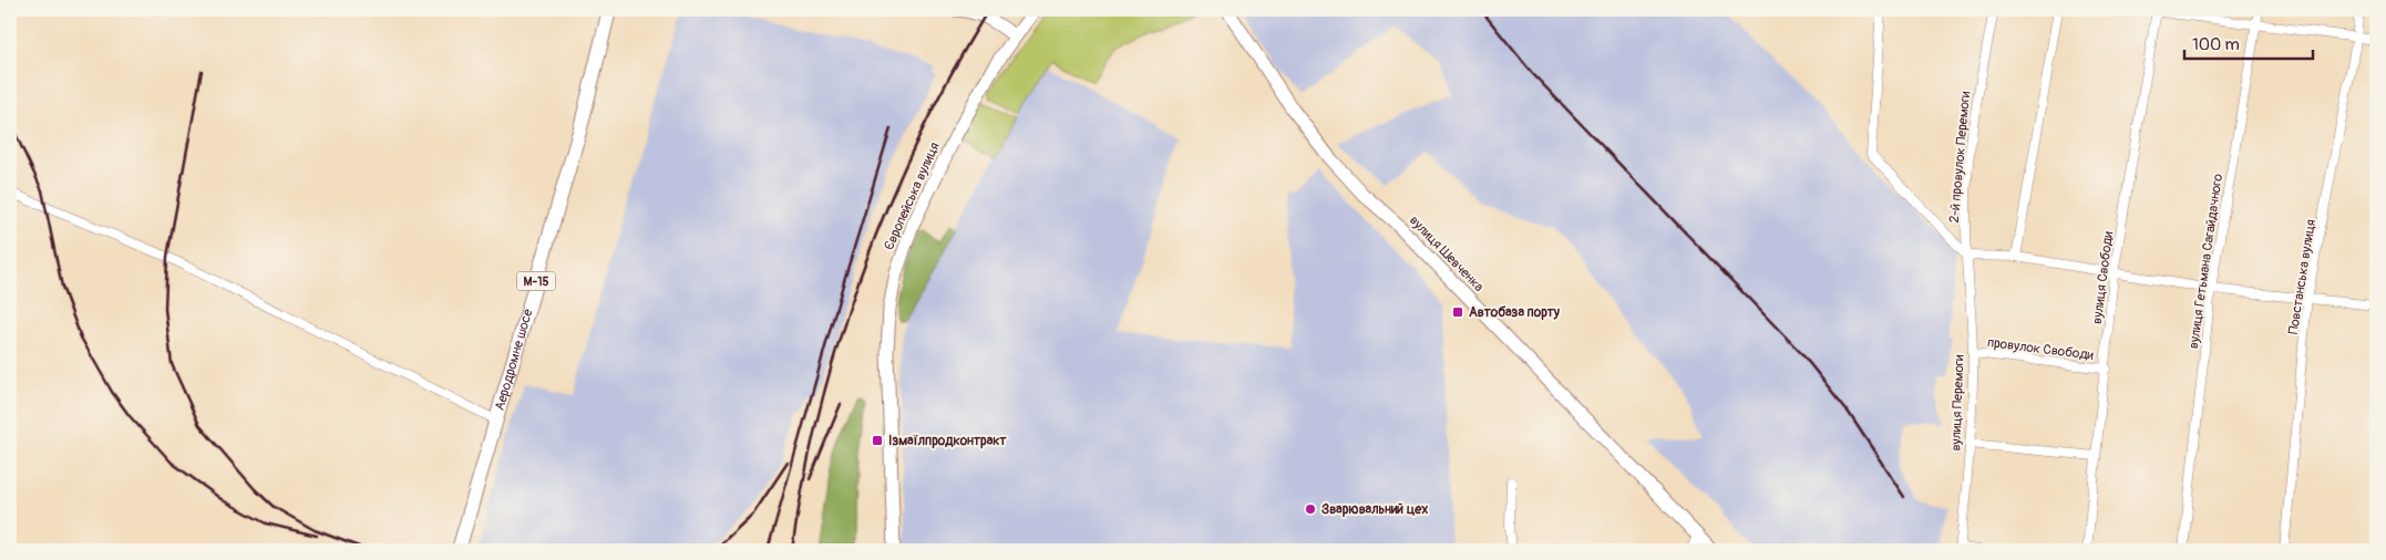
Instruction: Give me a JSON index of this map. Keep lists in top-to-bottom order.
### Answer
{
  "streets": {
    "highway": ["М-15", "Аеродромне шосе"],
    "main road": ["Європейська вулиця", "вулиця Шевченка"],
    "street": [
      "2-й провулок Перемоги",
      "вулиця Гетьмана Сагайдачного",
      "Повстанська вулиця",
      "вулиця Свободи",
      "провулок Свободи",
      "вулиця Перемоги"
    ]
  },
  "crossings": [
    ["2-й провулок Перемоги", "вулиця Перемоги"],
    ["вулиця Свободи", "провулок Свободи"],
    ["провулок Свободи", "вулиця Перемоги"]
  ],
  "places": {
    "transit": ["Автобаза порту", "Ізмаїлпродконтракт"],
    "other": ["Зварювальний цех"]
  },
  "scale_bar": "100 m"
}
